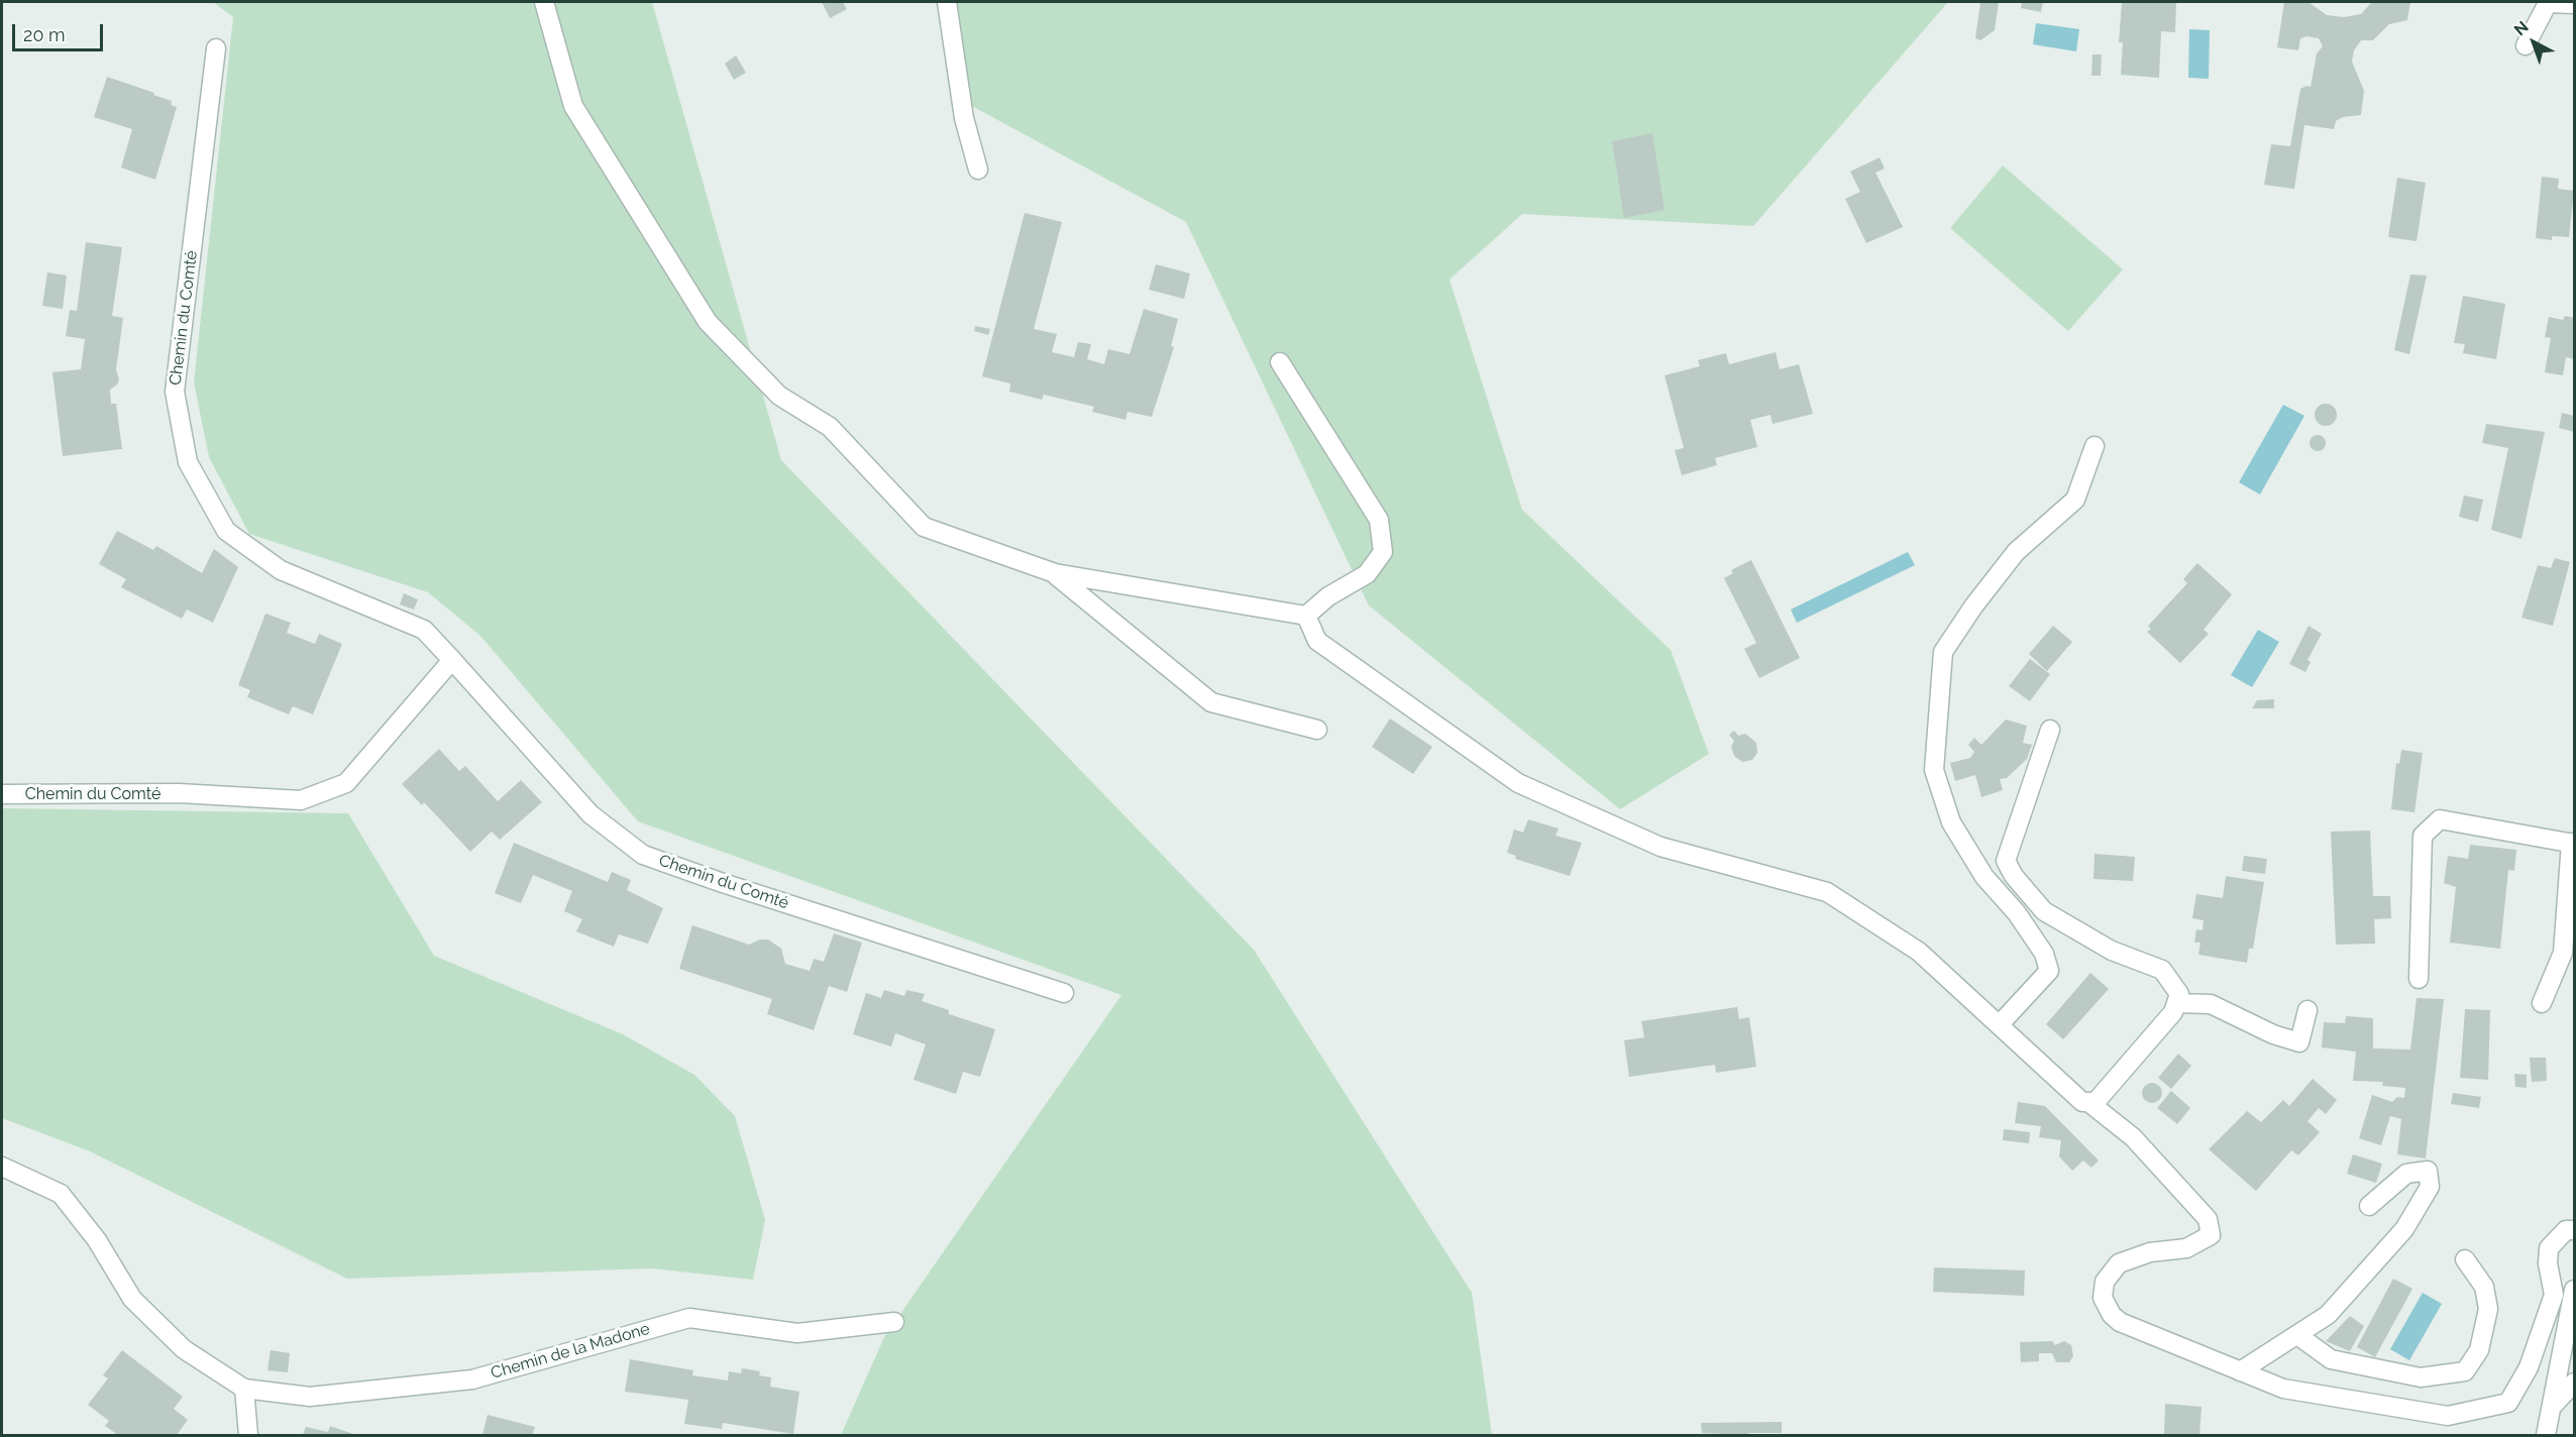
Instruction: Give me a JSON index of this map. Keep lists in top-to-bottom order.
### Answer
{
  "streets": {
    "street": ["Chemin du Comté", "Chemin de la Madone"]
  },
  "scale_bar": "20 m",
  "north": "top left"
}
